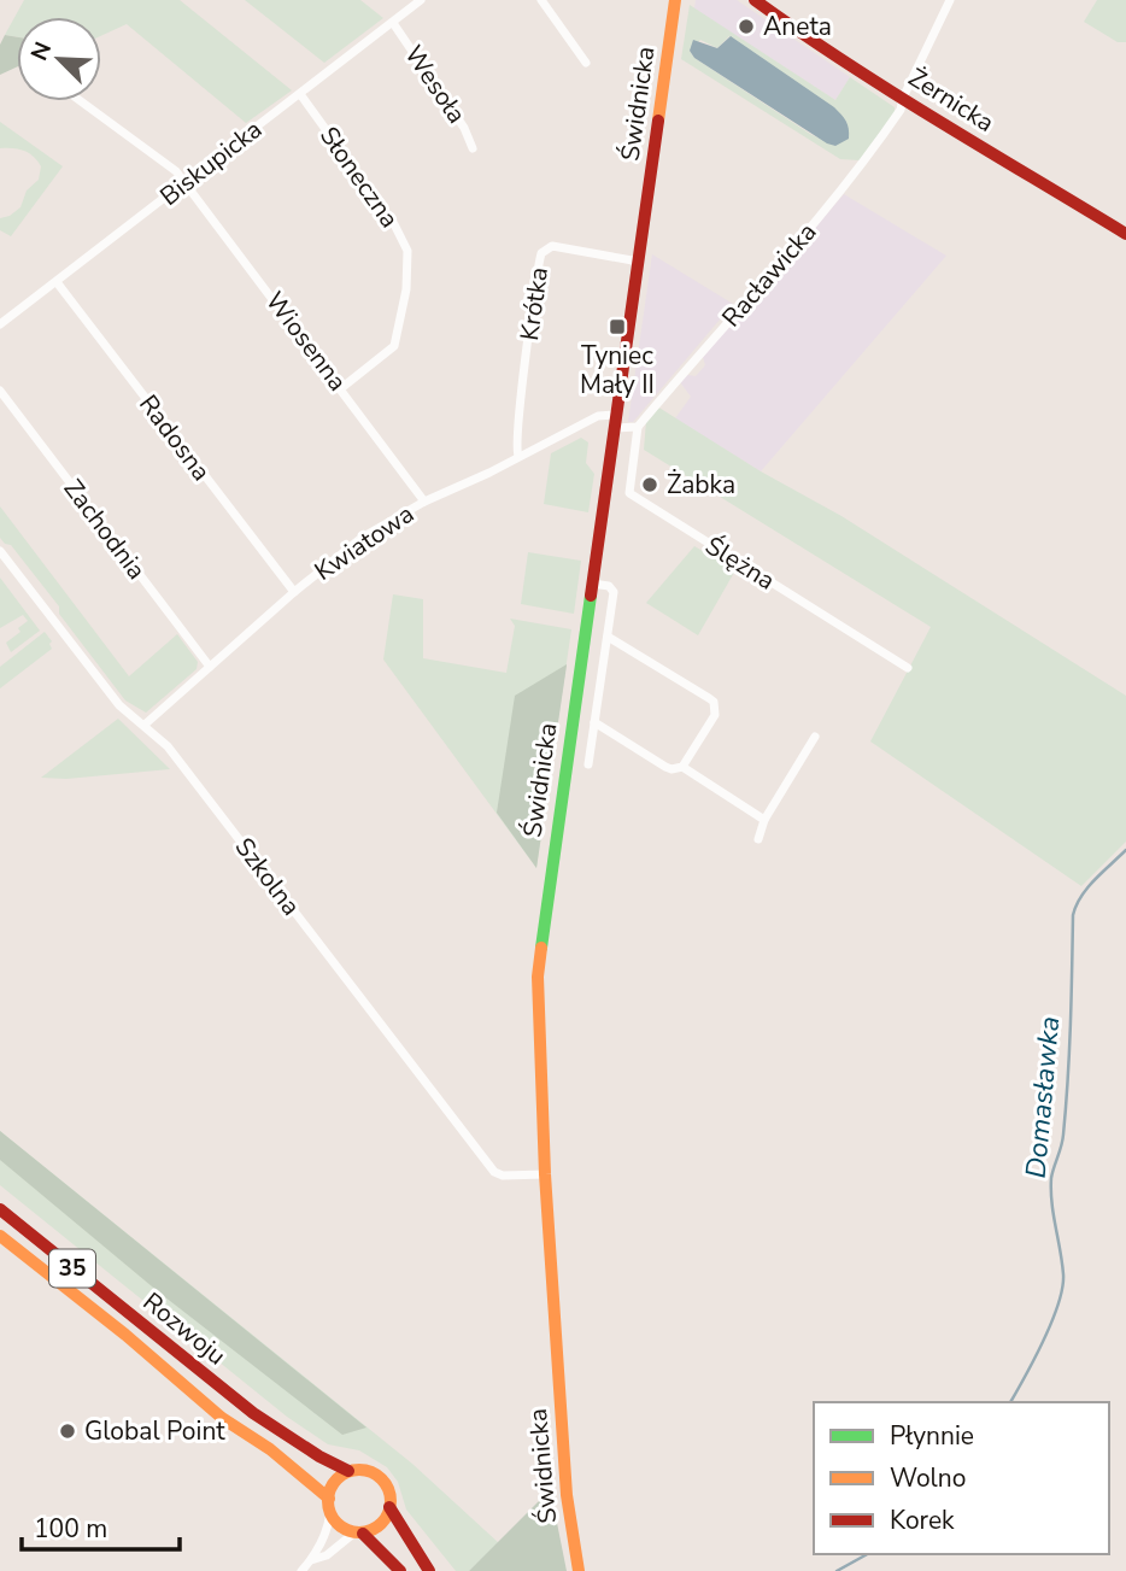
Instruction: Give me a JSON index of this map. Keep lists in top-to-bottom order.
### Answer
{
  "streets": {
    "street": [
      "Wesoła",
      "Żernicka",
      "Świdnicka",
      "Biskupicka",
      "Słoneczna",
      "Racławicka",
      "Krótka",
      "Wiosenna",
      "Radosna",
      "Zachodnia",
      "Kwiatowa",
      "Ślężna",
      "Szkolna",
      "35",
      "Rozwoju"
    ]
  },
  "crossings": [
    ["Wesoła", "Biskupicka"],
    ["Żernicka", "Racławicka"],
    ["Świdnicka", "Krótka"],
    ["Świdnicka", "Kwiatowa"],
    ["Świdnicka", "Szkolna"],
    ["Biskupicka", "Słoneczna"],
    ["Biskupicka", "Wiosenna"],
    ["Biskupicka", "Radosna"],
    ["Słoneczna", "Wiosenna"],
    ["Racławicka", "Ślężna"],
    ["Krótka", "Kwiatowa"],
    ["Wiosenna", "Kwiatowa"],
    ["Radosna", "Kwiatowa"],
    ["Zachodnia", "Kwiatowa"],
    ["Kwiatowa", "Szkolna"],
    ["35", "Rozwoju"]
  ],
  "water": ["Domasławka"],
  "places": {
    "other": ["Aneta", "Żabka", "Global Point"],
    "transit": ["Tyniec Mały II"]
  },
  "legend": ["Płynnie", "Wolno", "Korek"],
  "scale_bar": "100 m",
  "north": "top left"
}
